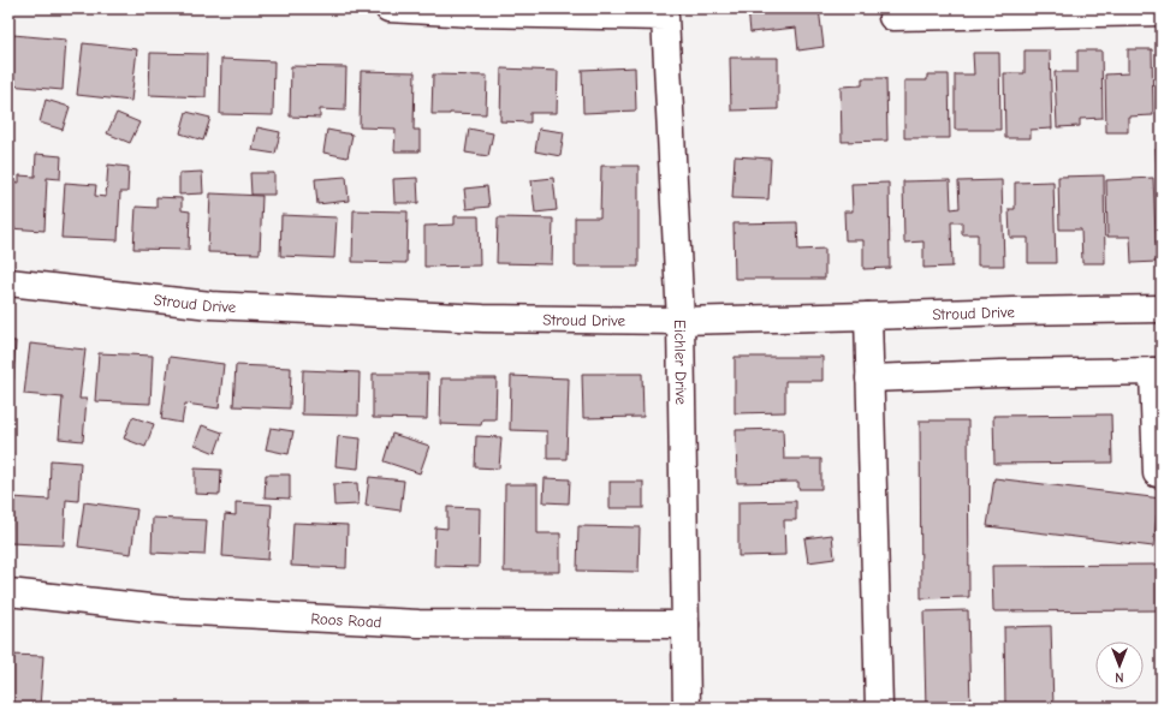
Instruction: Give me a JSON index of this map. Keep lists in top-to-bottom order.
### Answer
{
  "streets": {
    "street": ["Stroud Drive", "Eichler Drive", "Roos Road"]
  },
  "crossings": [
    ["Stroud Drive", "Eichler Drive"],
    ["Eichler Drive", "Roos Road"]
  ],
  "north": "bottom"
}
